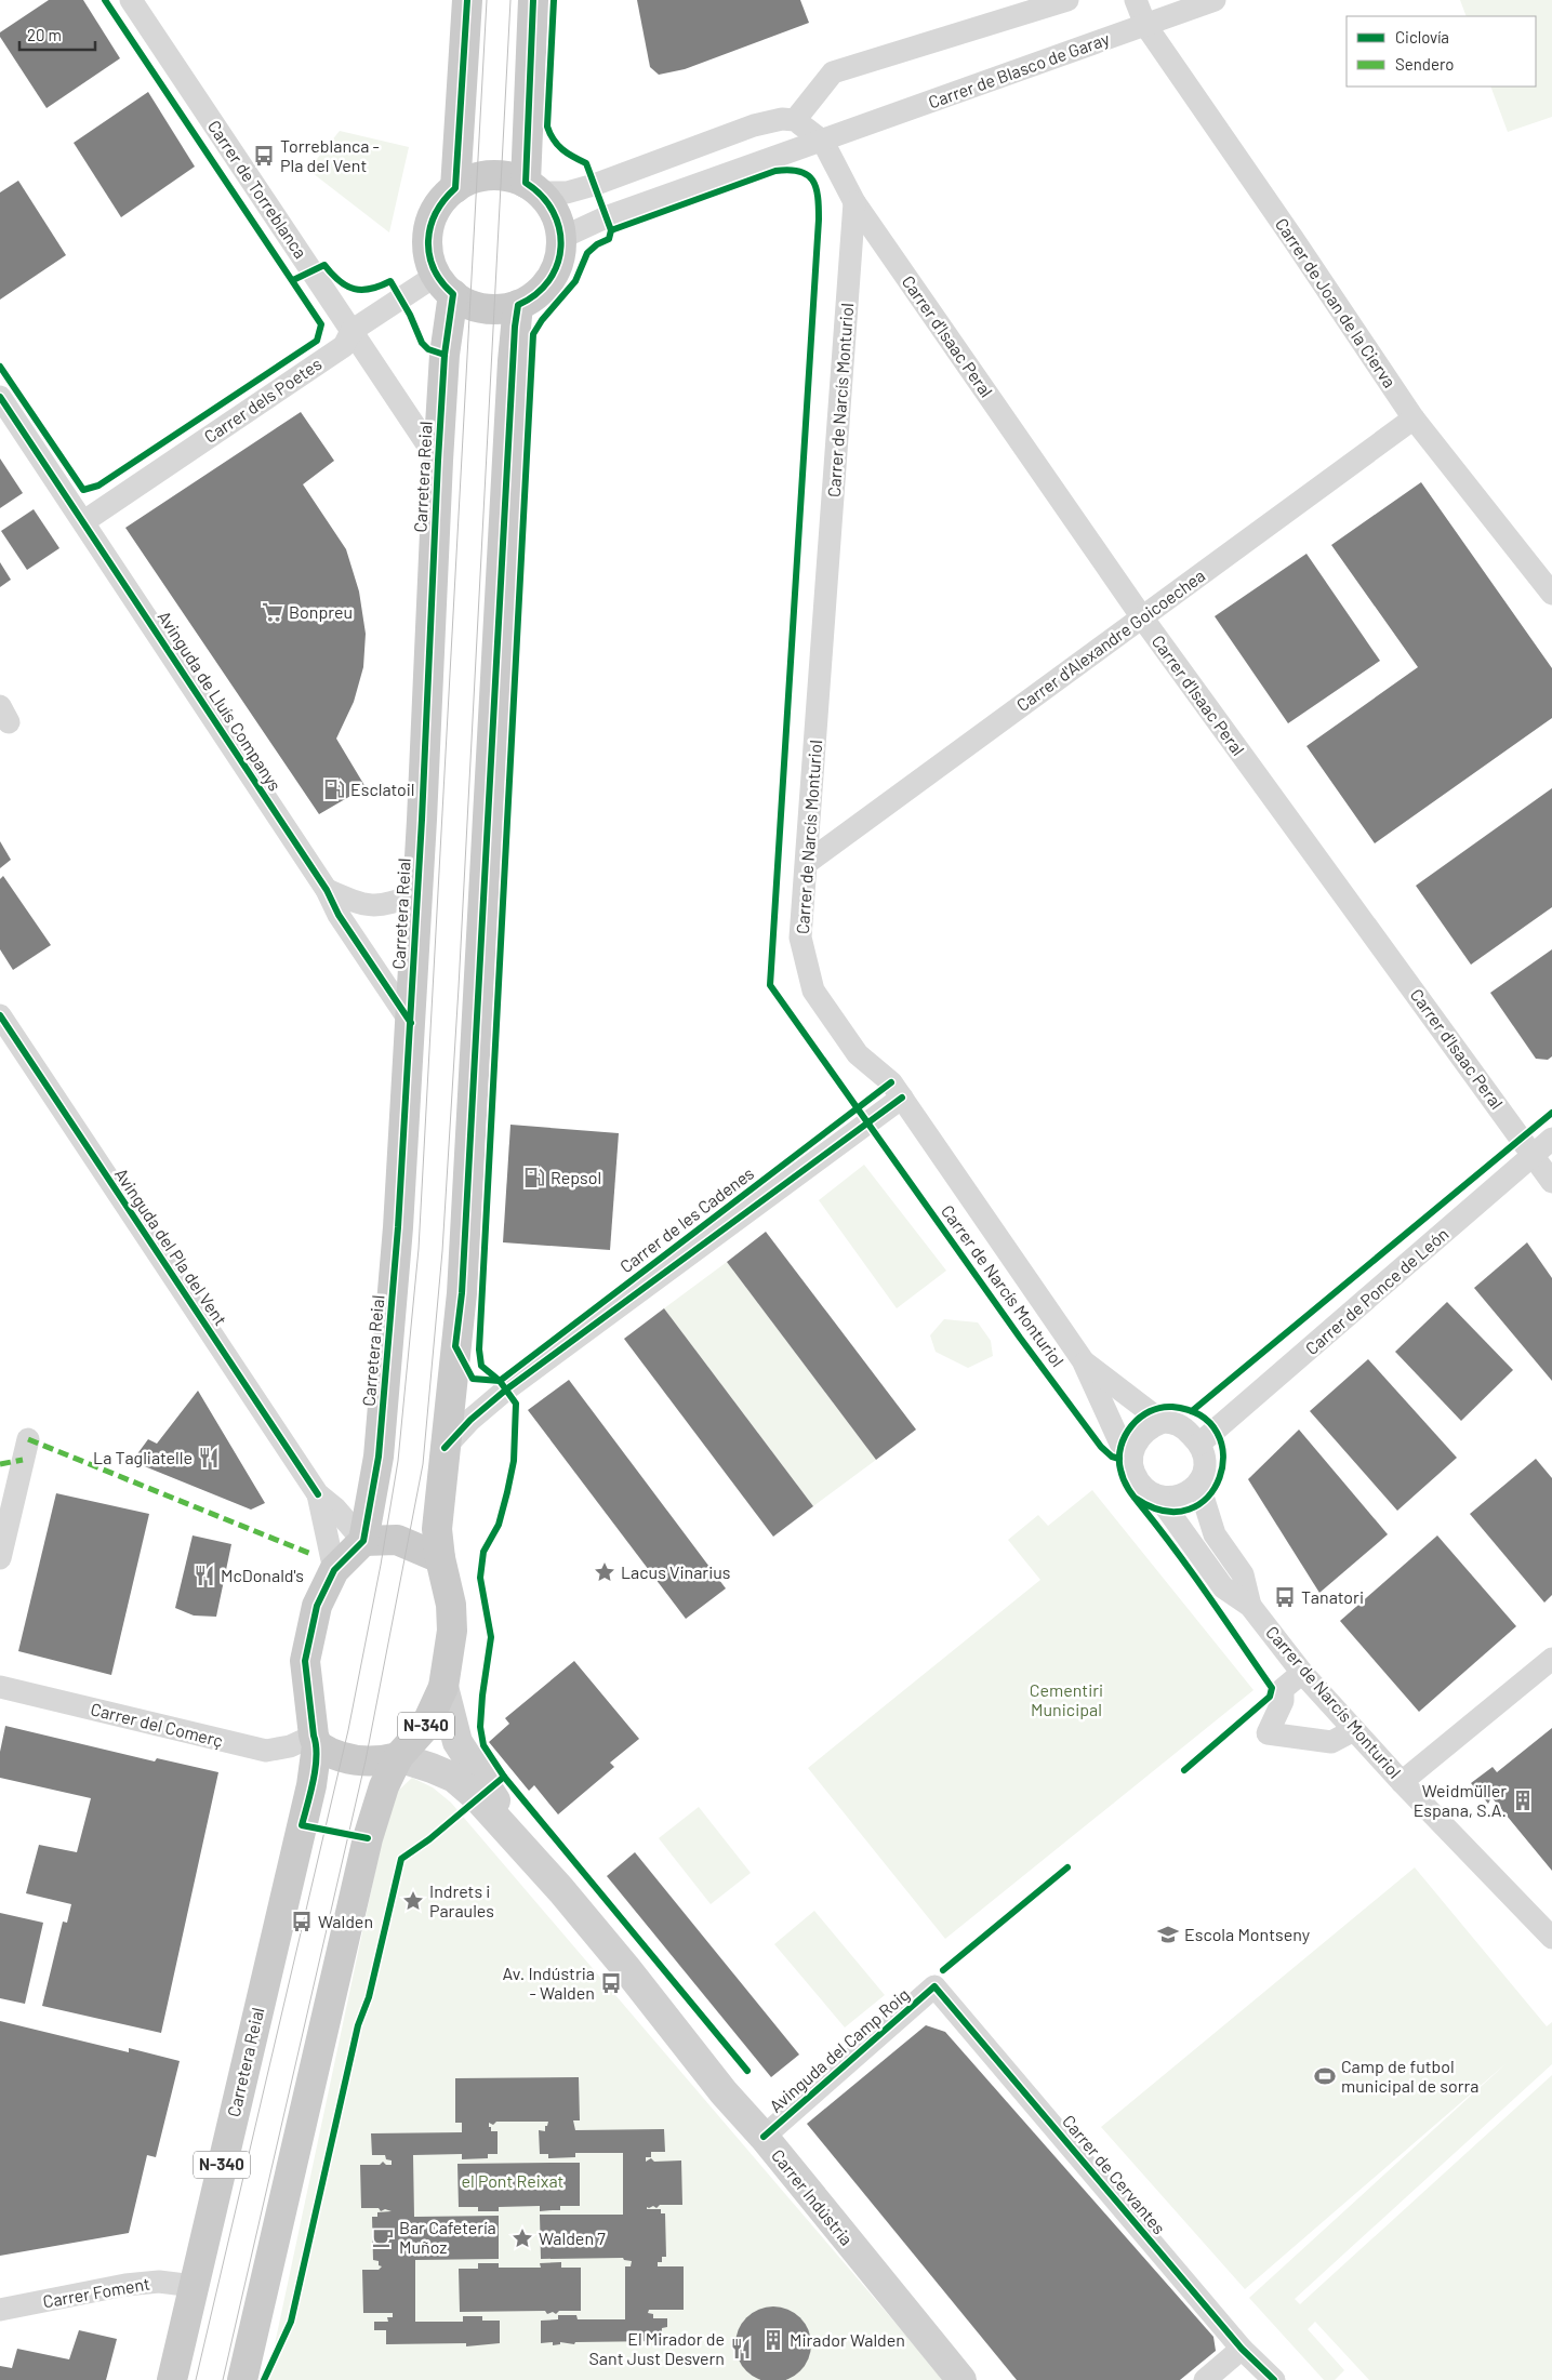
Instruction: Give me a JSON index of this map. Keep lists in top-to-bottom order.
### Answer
{
  "streets": {
    "main road": ["Carretera Reial", "N-340"],
    "street": [
      "Carrer de Blasco de Garay",
      "Carrer de Torreblanca",
      "Carrer de Joan de la Cierva",
      "Carrer d'Isaac Peral",
      "Carrer dels Poetes",
      "Carrer de Narcís Monturiol",
      "Carrer d'Alexandre Goicoechea",
      "Avinguda de Lluís Companys",
      "Carrer de les Cadenes",
      "Avinguda del Pla del Vent",
      "Carrer de Ponce de León",
      "Carrer del Comerç",
      "Avinguda del Camp Roig",
      "Carrer de Cervantes",
      "Carrer Indústria",
      "Carrer Foment"
    ]
  },
  "crossings": [
    ["Carrer de Blasco de Garay", "Carrer de Joan de la Cierva"],
    ["Carrer de Blasco de Garay", "Carrer dels Poetes"],
    ["Carrer de Blasco de Garay", "Carretera Reial"],
    ["Carrer de Blasco de Garay", "N-340"],
    ["Carrer de Torreblanca", "Carrer dels Poetes"],
    ["Carrer de Torreblanca", "Carretera Reial"],
    ["Carrer de Joan de la Cierva", "Carrer d'Alexandre Goicoechea"],
    ["Carrer d'Isaac Peral", "Carrer de Narcís Monturiol"],
    ["Carrer d'Isaac Peral", "Carrer d'Alexandre Goicoechea"],
    ["Carrer d'Isaac Peral", "Carrer de Ponce de León"],
    ["Carrer dels Poetes", "Carretera Reial"],
    ["Carrer dels Poetes", "Avinguda de Lluís Companys"],
    ["Carrer dels Poetes", "N-340"],
    ["Carrer de Narcís Monturiol", "Carrer d'Alexandre Goicoechea"],
    ["Carrer de Narcís Monturiol", "Carrer de les Cadenes"],
    ["Carrer de Narcís Monturiol", "Carrer de Ponce de León"],
    ["Carretera Reial", "Avinguda de Lluís Companys"],
    ["Carretera Reial", "Avinguda del Pla del Vent"],
    ["Carretera Reial", "Carrer del Comerç"],
    ["Carretera Reial", "N-340"],
    ["Carretera Reial", "Carrer Foment"],
    ["Carrer de les Cadenes", "N-340"],
    ["Avinguda del Pla del Vent", "Carrer del Comerç"],
    ["Avinguda del Pla del Vent", "N-340"],
    ["Carrer del Comerç", "N-340"],
    ["Avinguda del Camp Roig", "Carrer de Cervantes"],
    ["Avinguda del Camp Roig", "Carrer Indústria"]
  ],
  "parks": ["Cementiri Municipal", "el Pont Reixat"],
  "places": {
    "bus stop": [
      "Torreblanca - Pla del Vent",
      "Tanatori",
      "Walden",
      "Av. Indústria - Walden"
    ],
    "supermarket": ["Bonpreu"],
    "fuel station": ["Esclatoil", "Repsol"],
    "restaurant": ["La Tagliatelle", "McDonald's", "El Mirador de Sant Just Desvern"],
    "place": ["Lacus Vinarius", "Indrets i Paraules", "Walden 7"],
    "building": ["Weidmüller Espana, S.A.", "Mirador Walden"],
    "school or university": ["Escola Montseny"],
    "sports": ["Camp de futbol municipal de sorra"],
    "cafe": ["Bar Cafetería Muñoz"]
  },
  "legend": ["Ciclovía", "Sendero"],
  "scale_bar": "20 m"
}
